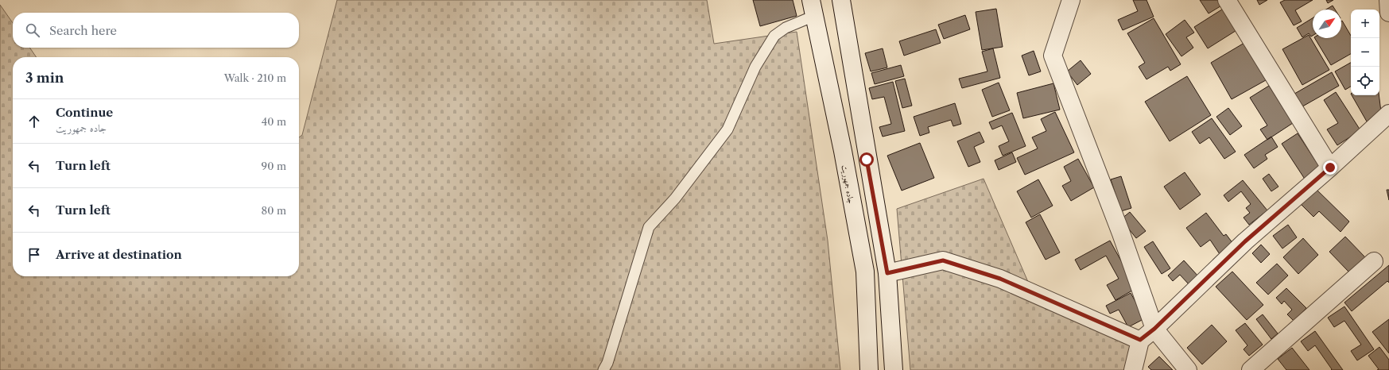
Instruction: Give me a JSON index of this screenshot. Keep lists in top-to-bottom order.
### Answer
{
  "streets": {
    "street": ["جاده جمهوریت"]
  },
  "north": "top right",
  "page": {
    "map_buttons": ["+", "−"],
    "search": "Search here",
    "heading": ["3 min", "Walk · 210 m"],
    "list": [
      ["Continue", "جاده جمهوریت", "40 m"],
      ["Turn left", "90 m"],
      ["Turn left", "80 m"],
      "Arrive at destination"
    ]
  }
}
